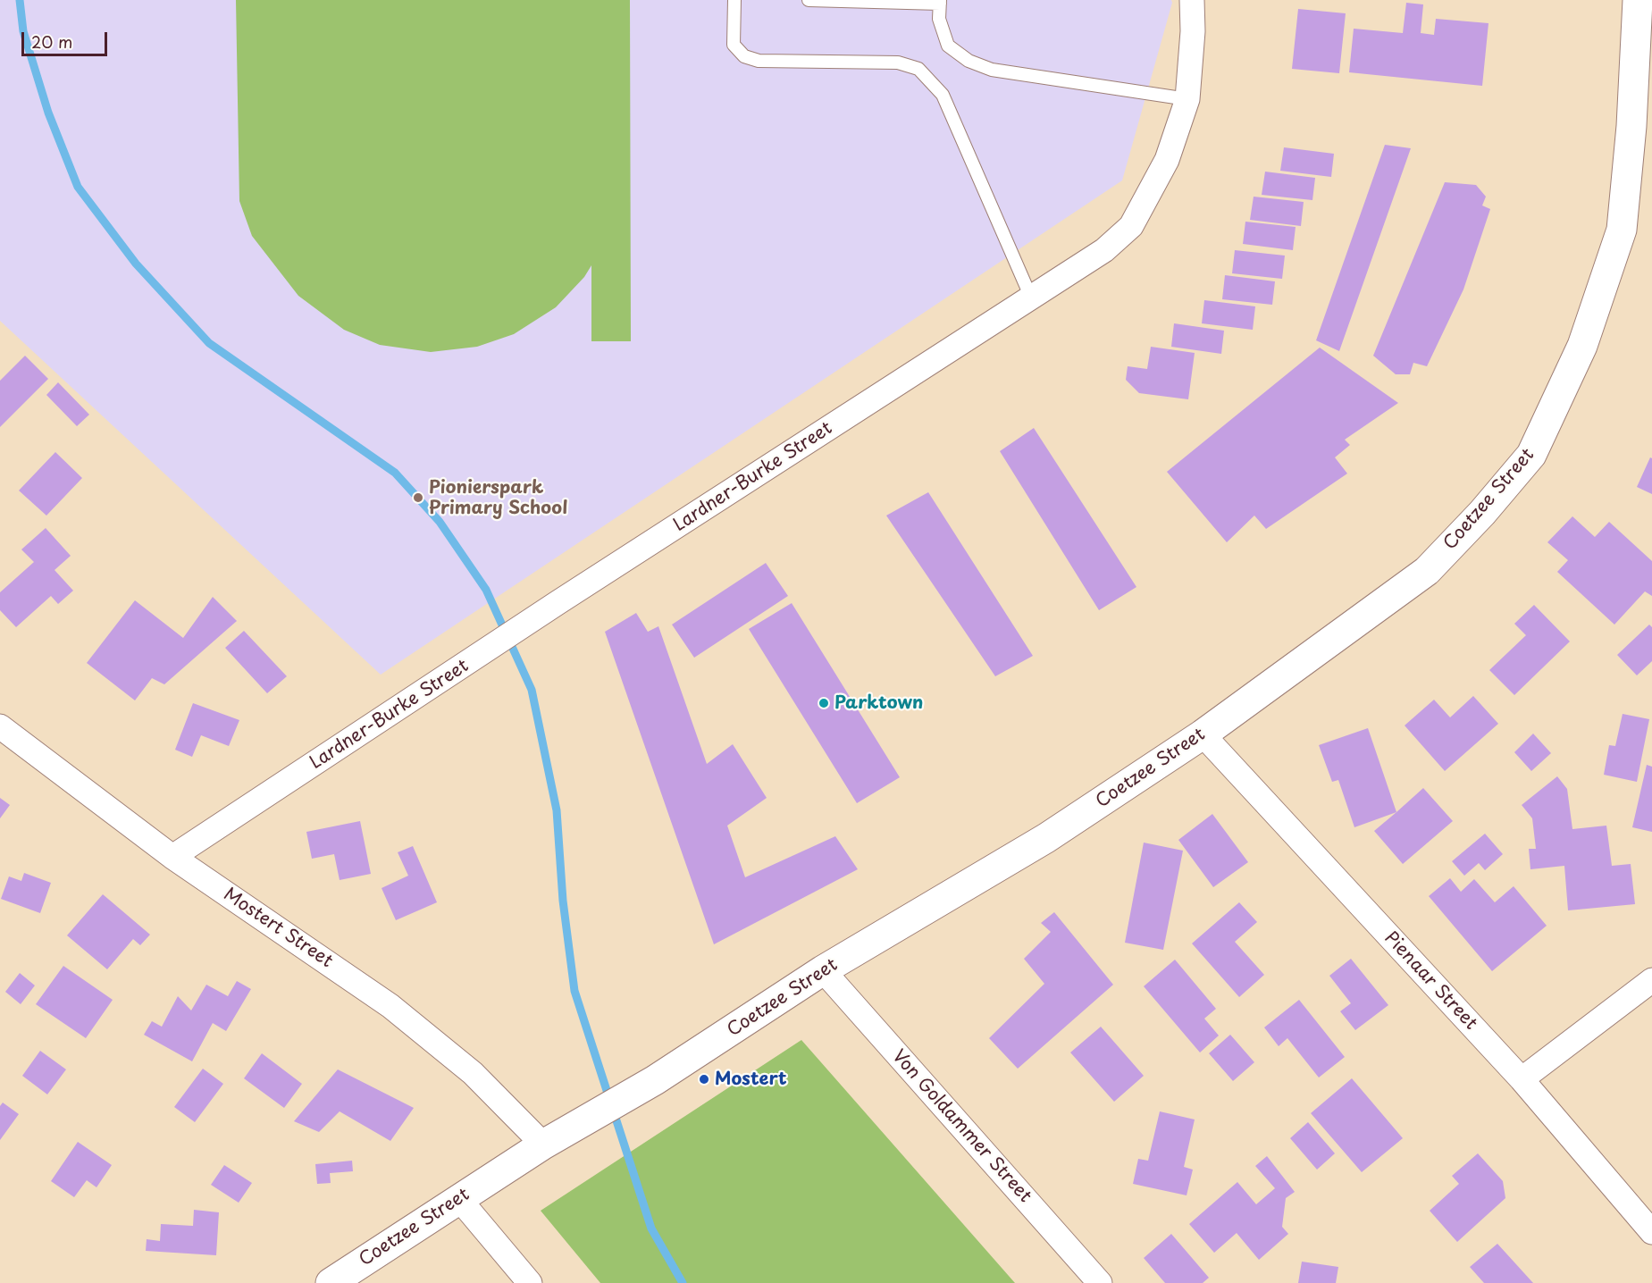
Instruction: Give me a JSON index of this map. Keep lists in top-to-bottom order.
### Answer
{
  "streets": {
    "street": [
      "Lardner-Burke Street",
      "Coetzee Street",
      "Mostert Street",
      "Pienaar Street",
      "Von Goldammer Street"
    ]
  },
  "crossings": [
    ["Lardner-Burke Street", "Mostert Street"],
    ["Coetzee Street", "Mostert Street"],
    ["Coetzee Street", "Pienaar Street"],
    ["Coetzee Street", "Von Goldammer Street"]
  ],
  "places": ["Pionierspark Primary School", "Parktown", "Mostert"],
  "scale_bar": "20 m"
}
